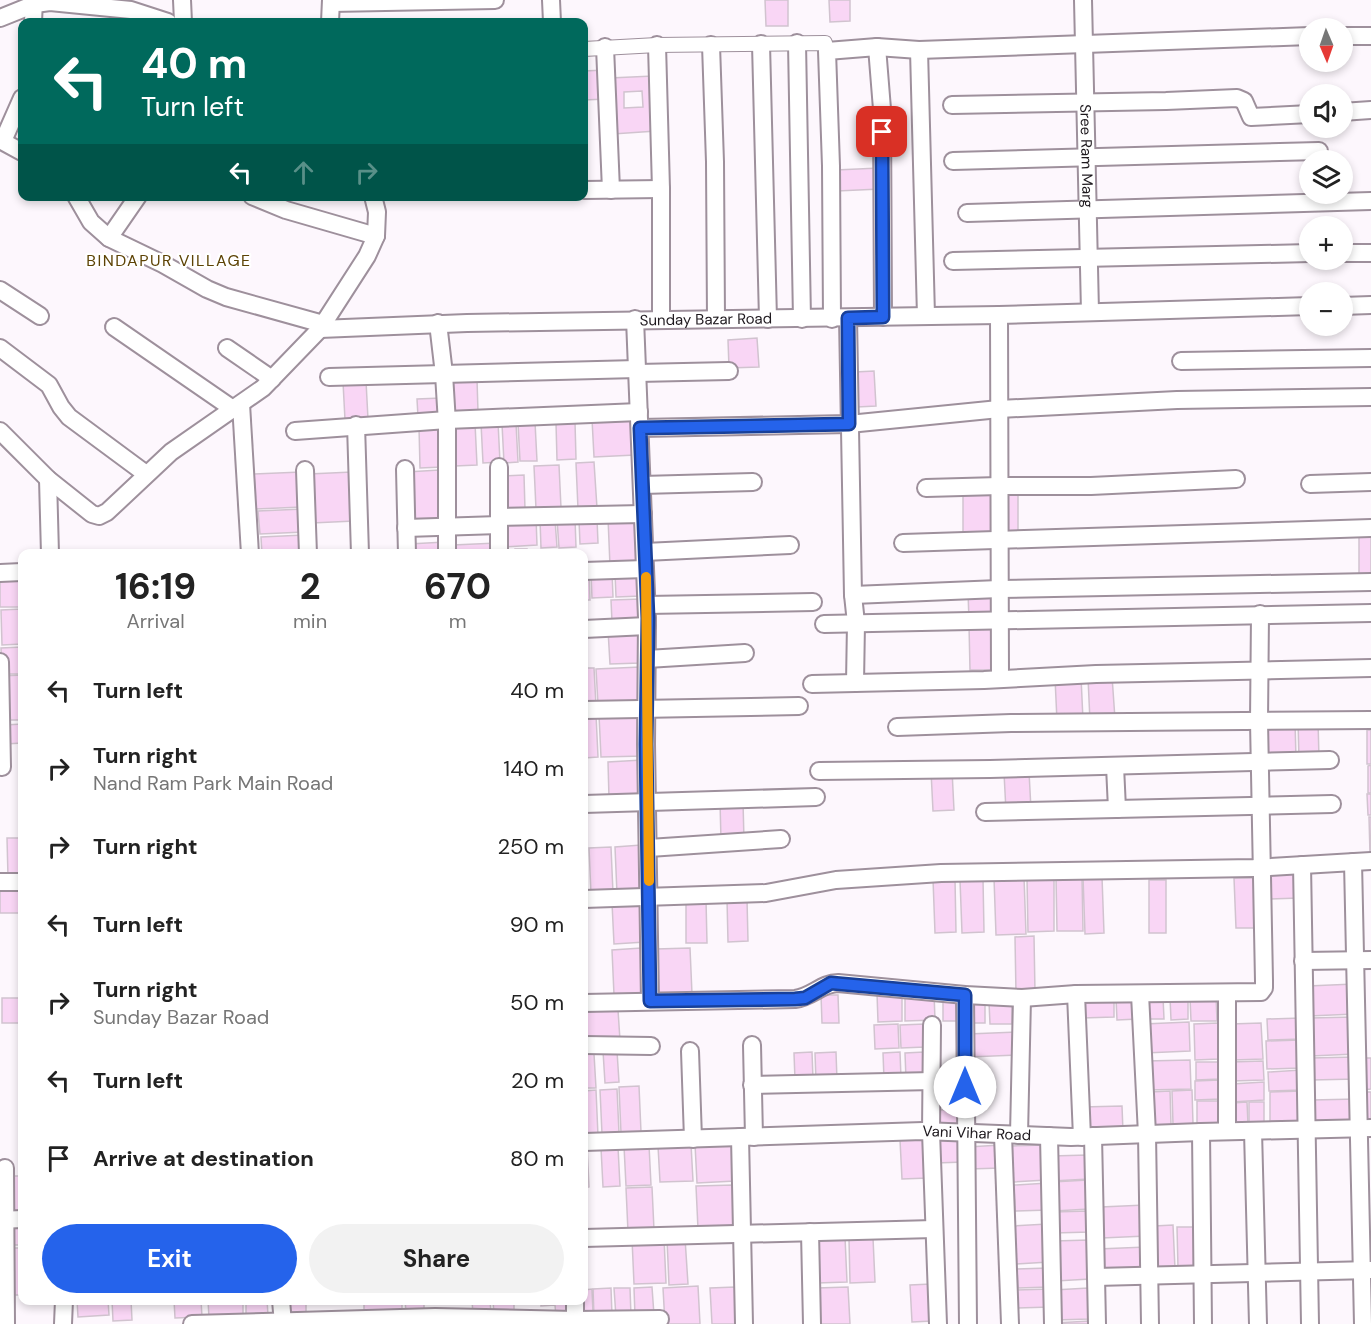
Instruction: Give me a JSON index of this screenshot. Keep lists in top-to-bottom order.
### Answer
{
  "streets": {
    "street": ["Sree Ram Marg", "Sunday Bazar Road", "Vani Vihar Road"]
  },
  "crossings": [
    ["Sree Ram Marg", "Sunday Bazar Road"]
  ],
  "districts": ["BINDAPUR VILLAGE"],
  "north": "bottom",
  "page": {
    "map_buttons": ["+", "−"],
    "turn": ["40 m", "Turn left"],
    "eta": [
      "16:19",
      "Arrival",
      "2",
      "min",
      "670",
      "m"
    ],
    "list": [
      {
        "name": "Turn left",
        "value": "40 m"
      },
      {
        "name": "Turn right",
        "note": "Nand Ram Park Main Road",
        "value": "140 m"
      },
      {
        "name": "Turn right",
        "value": "250 m"
      },
      {
        "name": "Turn left",
        "value": "90 m"
      },
      {
        "name": "Turn right",
        "note": "Sunday Bazar Road",
        "value": "50 m"
      },
      {
        "name": "Turn left",
        "value": "20 m"
      },
      {
        "name": "Arrive at destination",
        "value": "80 m"
      }
    ],
    "buttons": ["Exit", "Share"]
  }
}
